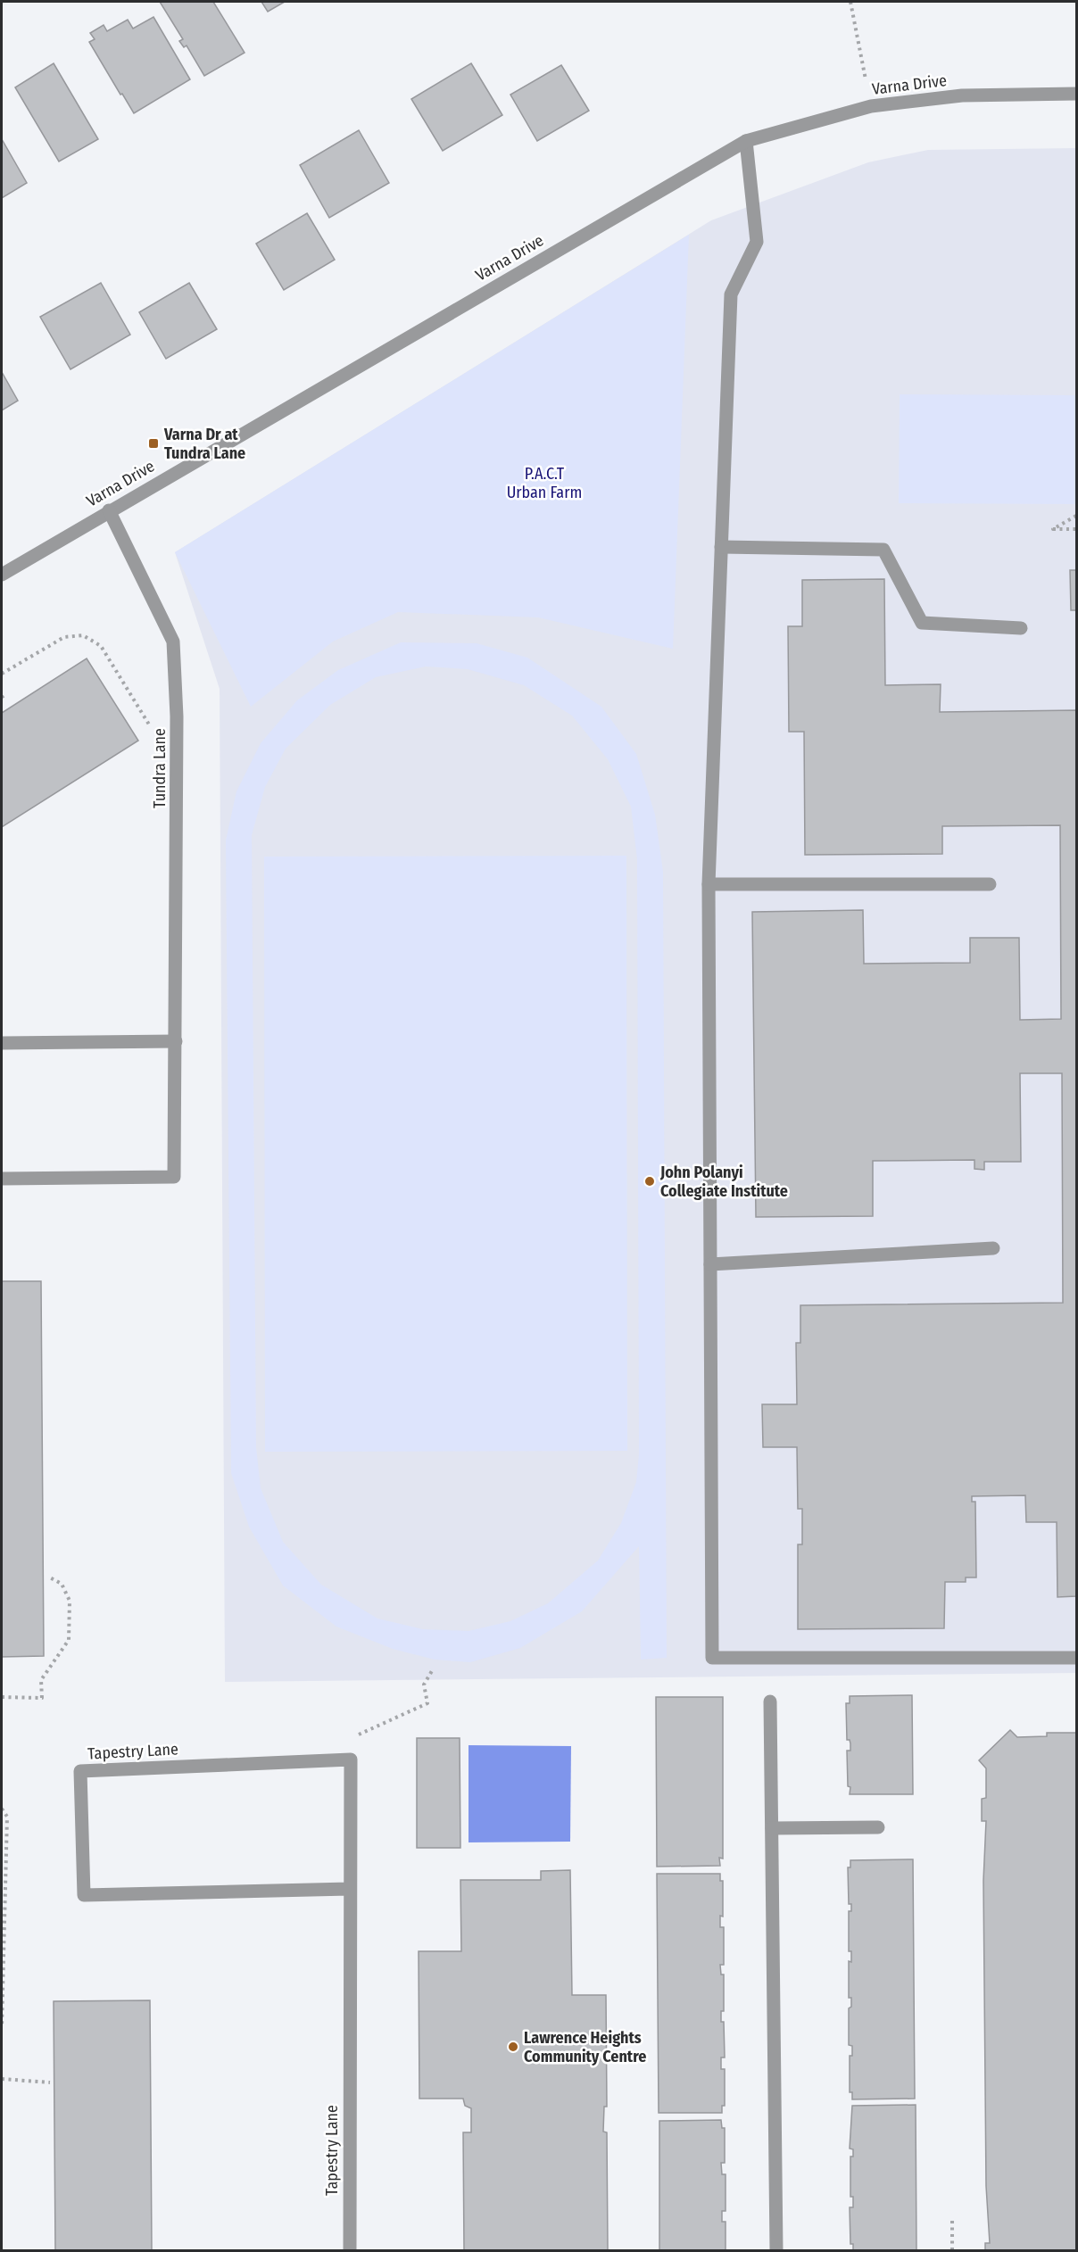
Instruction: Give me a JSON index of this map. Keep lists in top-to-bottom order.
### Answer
{
  "streets": {
    "street": ["Varna Drive", "Tundra Lane", "Tapestry Lane"]
  },
  "crossings": [
    ["Varna Drive", "Tundra Lane"]
  ],
  "parks": ["P.A.C.T Urban Farm"],
  "places": {
    "transit": ["Varna Dr at Tundra Lane"],
    "other": ["John Polanyi Collegiate Institute", "Lawrence Heights Community Centre"]
  }
}
